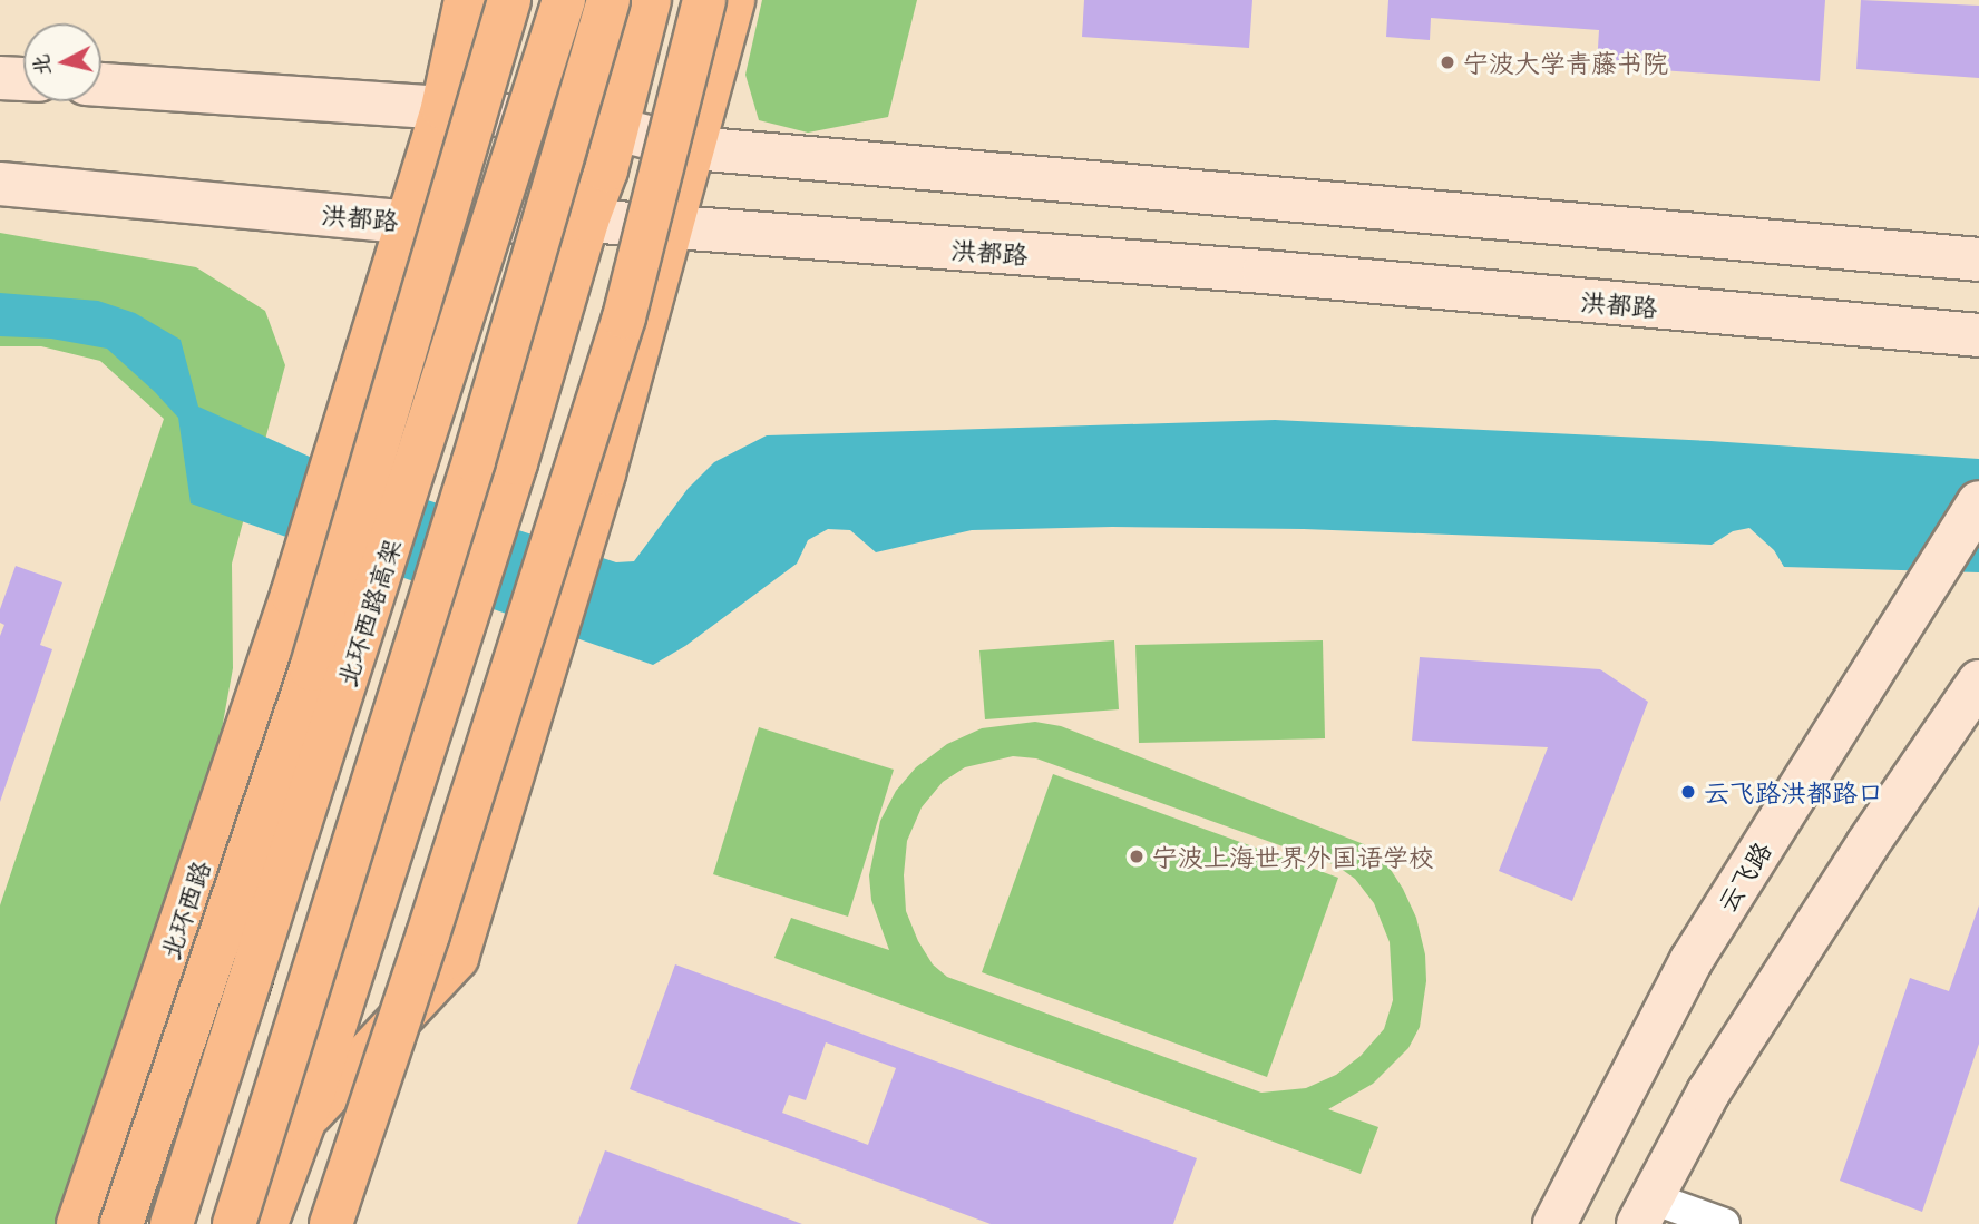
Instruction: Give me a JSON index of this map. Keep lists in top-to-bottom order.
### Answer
{
  "streets": {
    "main road": [
      "洪都路",
      "北环西路高架",
      "云飞路",
      "北环西路"
    ]
  },
  "crossings": [
    ["洪都路", "北环西路"]
  ],
  "places": ["宁波大学青藤书院", "云飞路洪都路口", "宁波上海世界外国语学校"],
  "north": "left"
}
